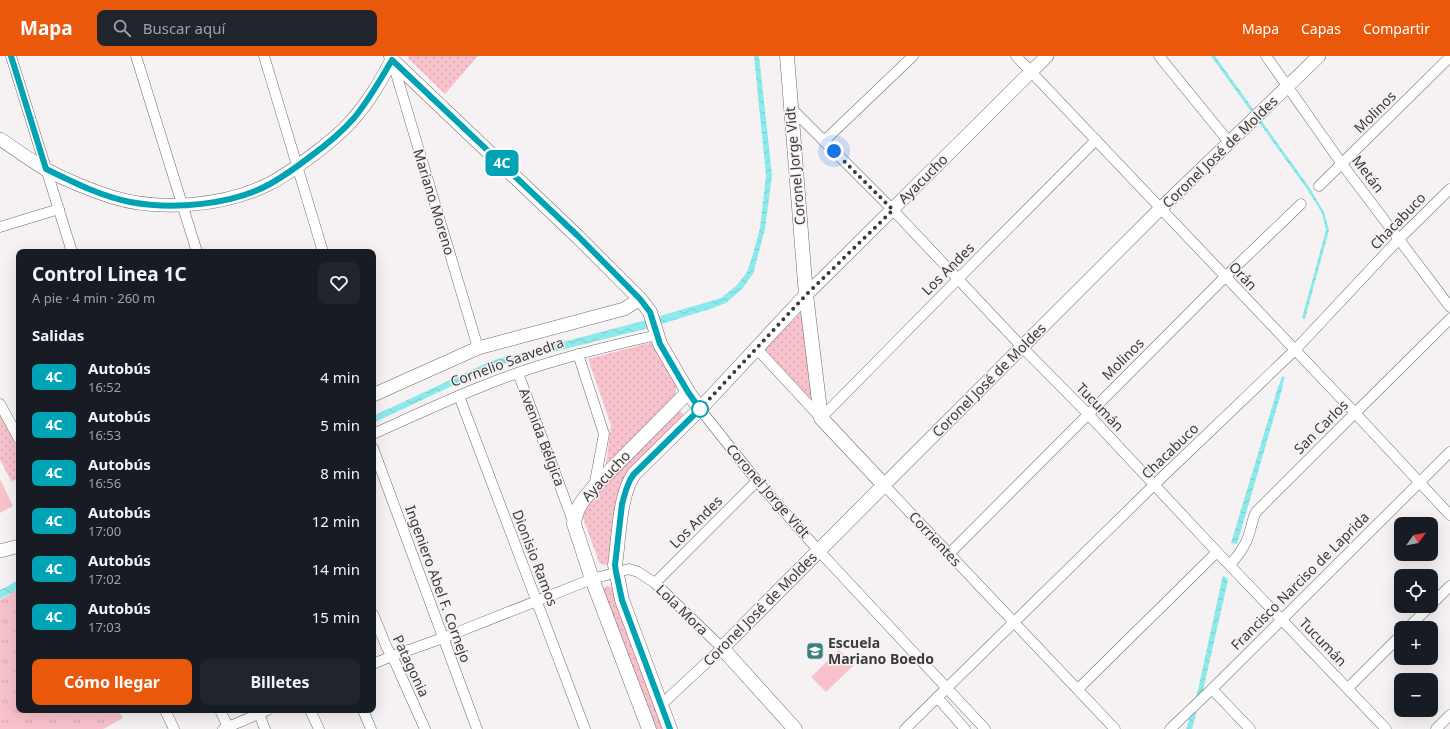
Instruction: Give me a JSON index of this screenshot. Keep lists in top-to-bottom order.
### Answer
{
  "streets": {
    "main road": [
      "Coronel José de Moldes",
      "Coronel Jorge Vidt",
      "Ayacucho",
      "Corrientes",
      "Lola Mora"
    ],
    "street": [
      "Molinos",
      "Metán",
      "Mariano Moreno",
      "Chacabuco",
      "Los Andes",
      "Orán",
      "Cornelio Saavedra",
      "Tucumán",
      "San Carlos",
      "Avenida Bélgica",
      "Dionisio Ramos",
      "Francisco Narciso de Laprida",
      "Ingeniero Abel F. Cornejo",
      "Patagonia"
    ]
  },
  "crossings": [
    ["Molinos", "Metán"],
    ["Molinos", "Orán"],
    ["Molinos", "Tucumán"],
    ["Molinos", "Corrientes"],
    ["Coronel José de Moldes", "Coronel Jorge Vidt"],
    ["Coronel José de Moldes", "Metán"],
    ["Coronel José de Moldes", "Ayacucho"],
    ["Coronel José de Moldes", "Orán"],
    ["Coronel José de Moldes", "Tucumán"],
    ["Coronel José de Moldes", "Corrientes"],
    ["Coronel José de Moldes", "Lola Mora"],
    ["Coronel Jorge Vidt", "Ayacucho"],
    ["Coronel Jorge Vidt", "Chacabuco"],
    ["Coronel Jorge Vidt", "Los Andes"],
    ["Coronel Jorge Vidt", "Tucumán"],
    ["Coronel Jorge Vidt", "Corrientes"],
    ["Metán", "Chacabuco"],
    ["Ayacucho", "Orán"],
    ["Ayacucho", "Tucumán"],
    ["Ayacucho", "Avenida Bélgica"],
    ["Ayacucho", "Corrientes"],
    ["Ayacucho", "Lola Mora"],
    ["Mariano Moreno", "Cornelio Saavedra"],
    ["Chacabuco", "Orán"],
    ["Chacabuco", "Tucumán"],
    ["Chacabuco", "Corrientes"],
    ["Los Andes", "Orán"],
    ["Los Andes", "Tucumán"],
    ["Los Andes", "Corrientes"],
    ["Los Andes", "Lola Mora"],
    ["Orán", "San Carlos"],
    ["Orán", "Francisco Narciso de Laprida"],
    ["Cornelio Saavedra", "Avenida Bélgica"],
    ["Cornelio Saavedra", "Dionisio Ramos"],
    ["Tucumán", "San Carlos"],
    ["Tucumán", "Francisco Narciso de Laprida"]
  ],
  "places": {
    "school or university": ["Escuela Mariano Boedo"]
  },
  "lines": ["bus line 4C"],
  "north": "top right",
  "page": {
    "header": "Mapa",
    "search": "Buscar aquí",
    "nav": ["Mapa", "Capas", "Compartir"],
    "on_map": "4C",
    "heading": [
      ["Control Linea 1C", "A pie · 4 min · 260 m"],
      "Salidas"
    ],
    "list": [
      {
        "mark": "4C",
        "name": "Autobús",
        "note": "16:52",
        "value": "4 min"
      },
      {
        "mark": "4C",
        "name": "Autobús",
        "note": "16:53",
        "value": "5 min"
      },
      {
        "mark": "4C",
        "name": "Autobús",
        "note": "16:56",
        "value": "8 min"
      },
      {
        "mark": "4C",
        "name": "Autobús",
        "note": "17:00",
        "value": "12 min"
      },
      {
        "mark": "4C",
        "name": "Autobús",
        "note": "17:02",
        "value": "14 min"
      },
      {
        "mark": "4C",
        "name": "Autobús",
        "note": "17:03",
        "value": "15 min"
      }
    ],
    "map_buttons": ["+", "−"],
    "buttons": ["Cómo llegar", "Billetes"]
  }
}
